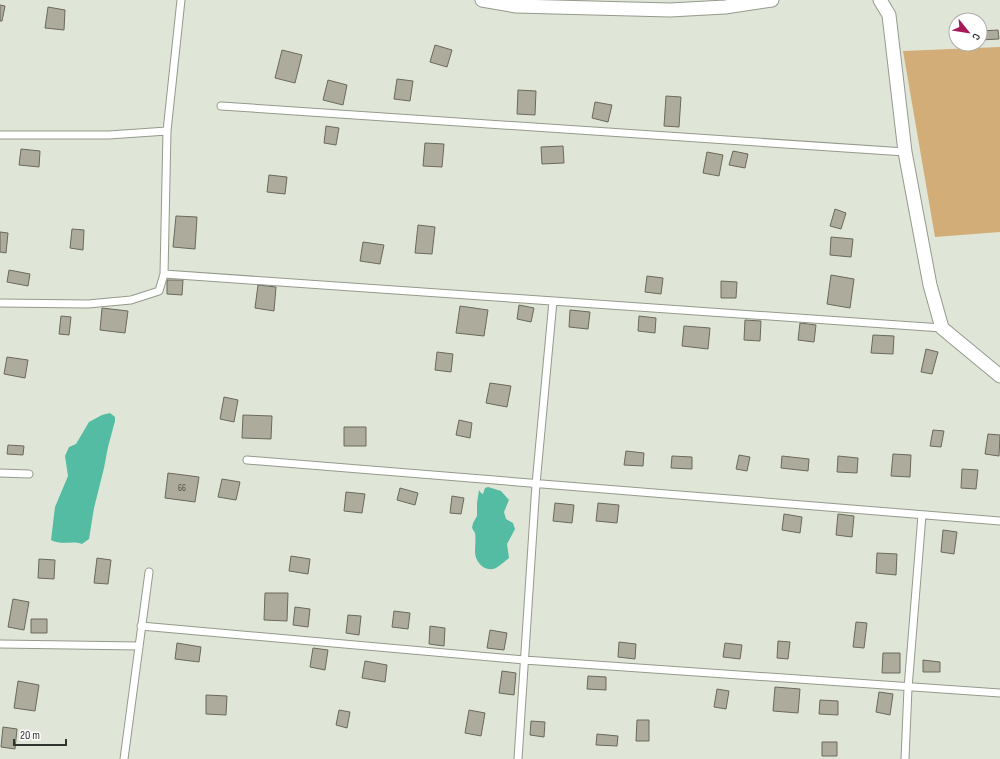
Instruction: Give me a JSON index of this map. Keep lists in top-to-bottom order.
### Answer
{
  "house_numbers": ["66"],
  "scale_bar": "20 m",
  "north": "bottom right"
}
